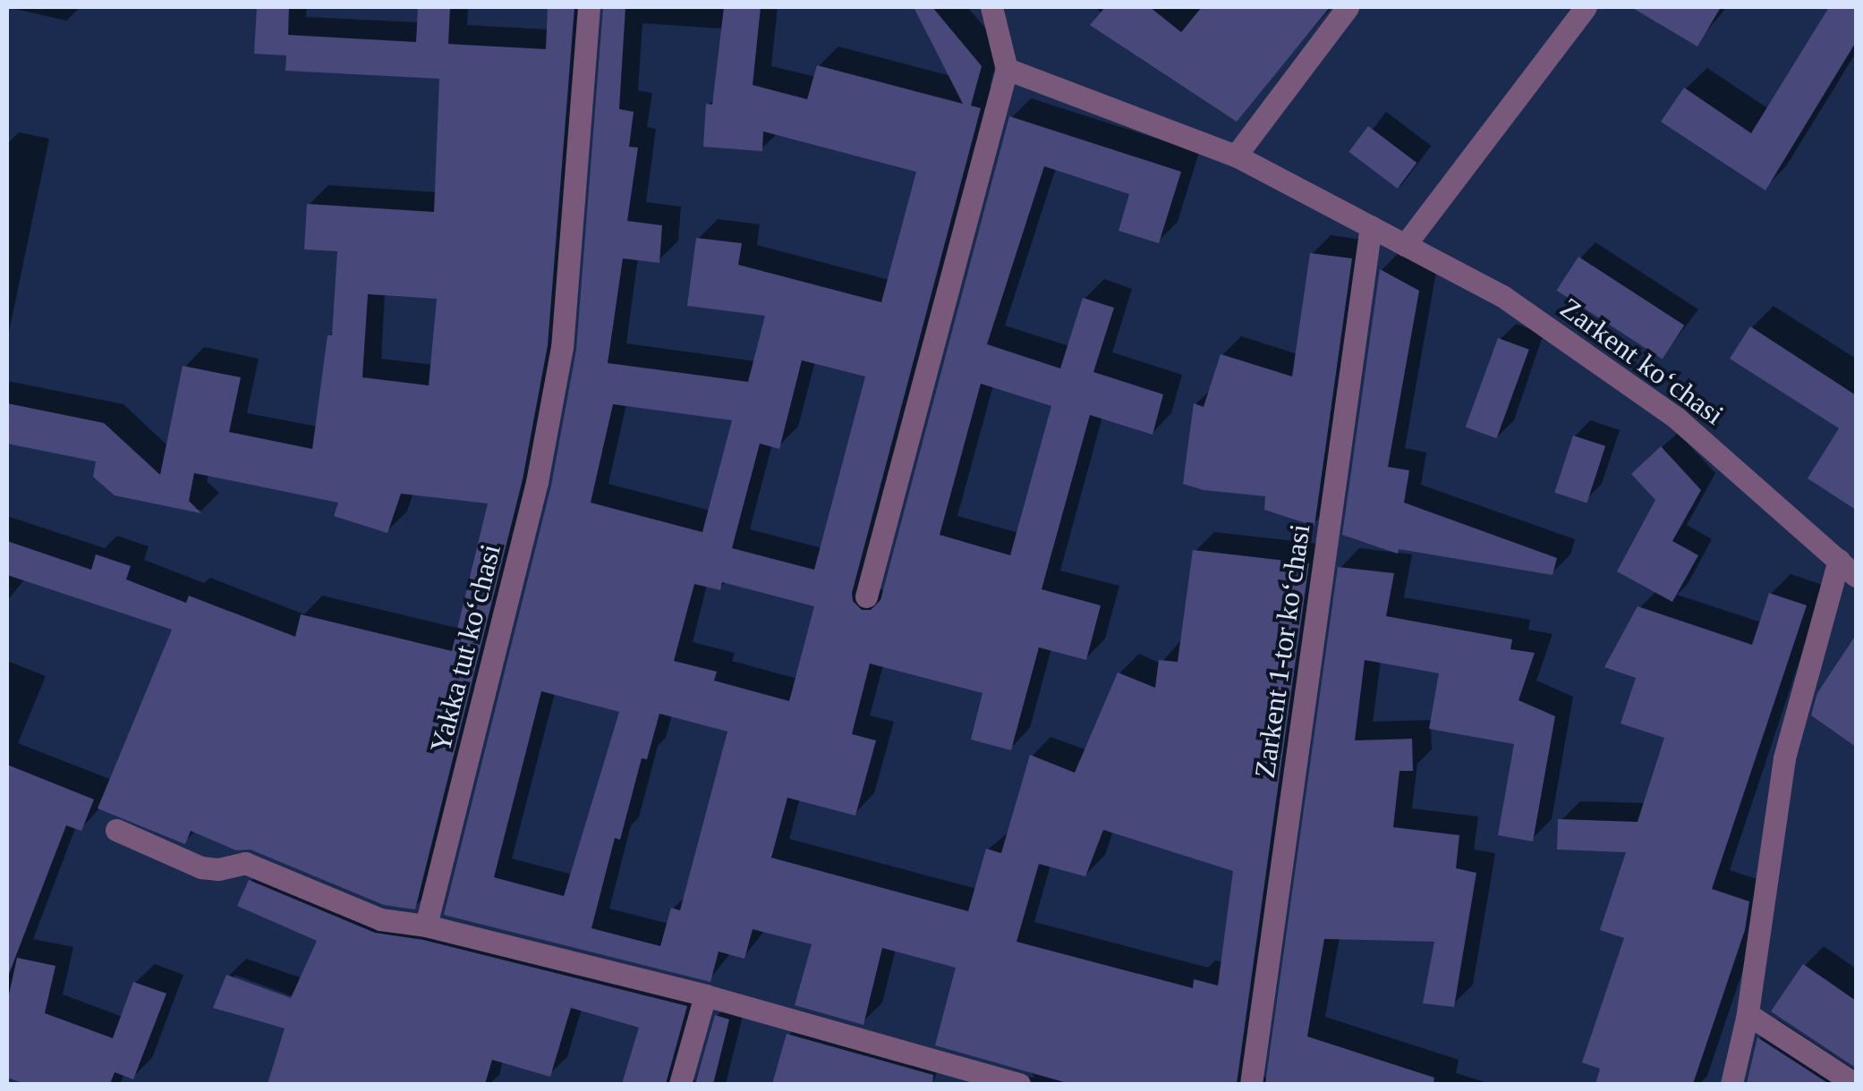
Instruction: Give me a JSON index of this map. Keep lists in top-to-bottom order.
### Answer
{
  "streets": {
    "street": ["Zarkent koʻchasi", "Yakka tut koʻchasi", "Zarkent 1-tor koʻchasi"]
  },
  "crossings": [
    ["Zarkent koʻchasi", "Zarkent 1-tor koʻchasi"]
  ]
}
